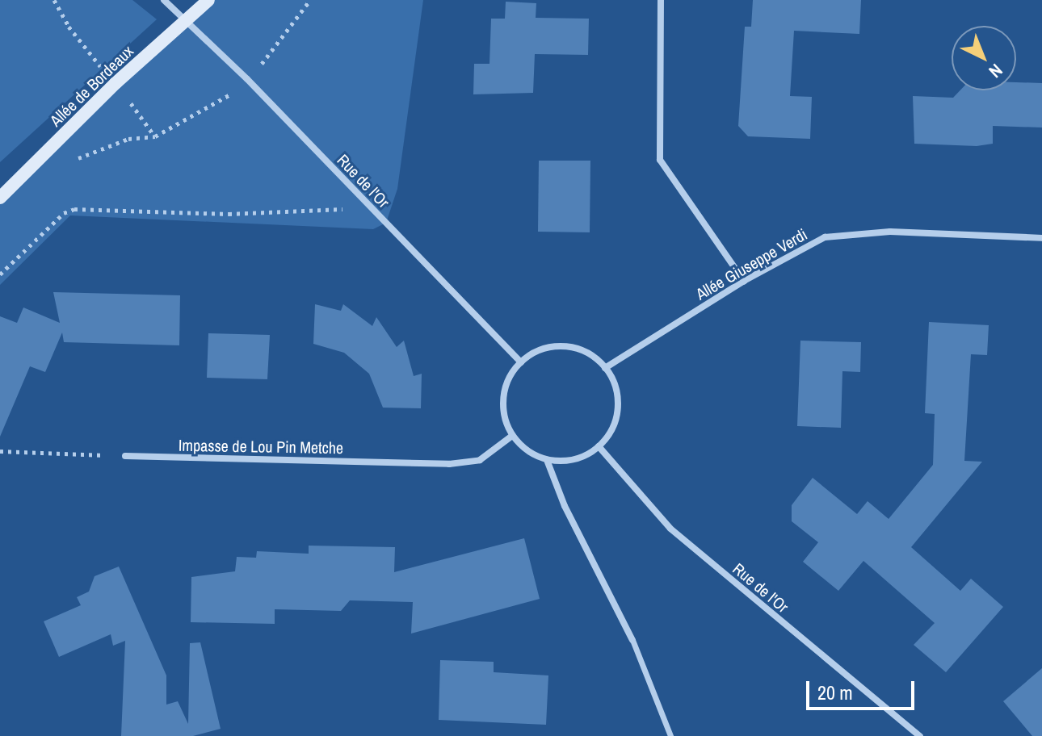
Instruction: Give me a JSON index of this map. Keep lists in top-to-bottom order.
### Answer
{
  "streets": {
    "main road": ["Allée de Bordeaux"],
    "street": ["Rue de l'Or", "Allée Giuseppe Verdi", "Impasse de Lou Pin Metche"]
  },
  "crossings": [
    ["Allée de Bordeaux", "Rue de l'Or"],
    ["Rue de l'Or", "Allée Giuseppe Verdi"],
    ["Rue de l'Or", "Impasse de Lou Pin Metche"],
    ["Allée Giuseppe Verdi", "Impasse de Lou Pin Metche"]
  ],
  "scale_bar": "20 m",
  "north": "bottom right"
}
